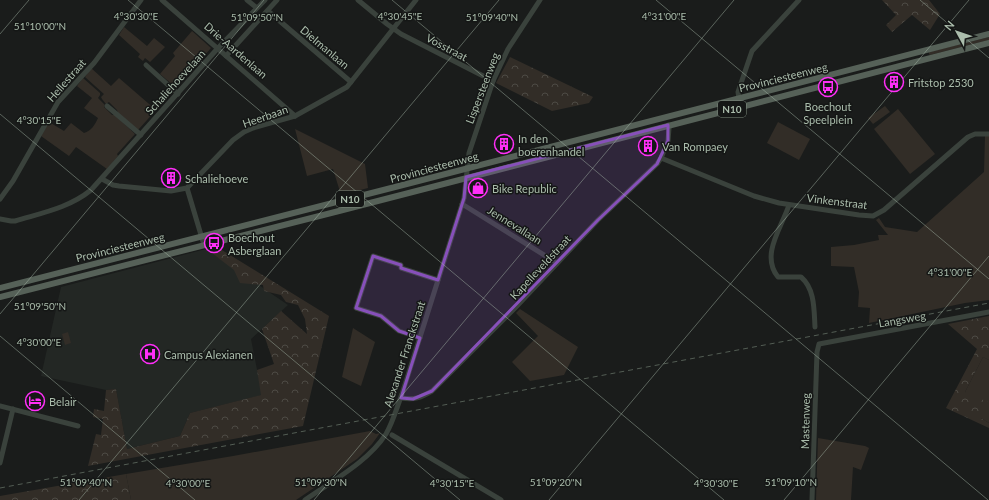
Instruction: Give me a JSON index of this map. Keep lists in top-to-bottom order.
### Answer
{
  "streets": {
    "main road": ["Provinciesteenweg", "N10"],
    "street": [
      "Dielmanlaan",
      "Vosstraat",
      "Drie-Aardenlaan",
      "Hellestraat",
      "Schaliehoevelaan",
      "Lispersteenweg",
      "Heerbaan",
      "Vinkenstraat",
      "Jennevallaan",
      "Kapelleveldstraat",
      "Langsweg",
      "Alexander Franckstraat",
      "Mastenweg"
    ]
  },
  "crossings": [
    ["Dielmanlaan", "Heerbaan"],
    ["Vosstraat", "Lispersteenweg"],
    ["Vosstraat", "Heerbaan"],
    ["Drie-Aardenlaan", "Schaliehoevelaan"],
    ["Drie-Aardenlaan", "Heerbaan"],
    ["Provinciesteenweg", "Lispersteenweg"],
    ["Provinciesteenweg", "Kapelleveldstraat"],
    ["Provinciesteenweg", "Alexander Franckstraat"],
    ["Lispersteenweg", "Alexander Franckstraat"],
    ["Vinkenstraat", "Kapelleveldstraat"],
    ["Jennevallaan", "Kapelleveldstraat"],
    ["Jennevallaan", "Alexander Franckstraat"],
    ["Kapelleveldstraat", "Alexander Franckstraat"],
    ["Langsweg", "Mastenweg"]
  ],
  "places": {
    "building": [
      "Fritstop 2530",
      "In den boerenhandel",
      "Van Rompaey",
      "Schaliehoeve"
    ],
    "bus stop": ["Boechout Speelplein", "Boechout Asberglaan"],
    "shop": ["Bike Republic"],
    "hospital": ["Campus Alexianen"],
    "hotel": ["Belair"]
  },
  "north": "top left",
  "coordinates": [
    "4°30'30\"E",
    "4°30'45\"E",
    "4°31'00\"E",
    "51°09'50\"N",
    "51°09'40\"N",
    "51°10'00\"N",
    "4°30'15\"E",
    "4°30'00\"E",
    "51°09'30\"N",
    "51°09'20\"N",
    "51°09'10\"N"
  ]
}
